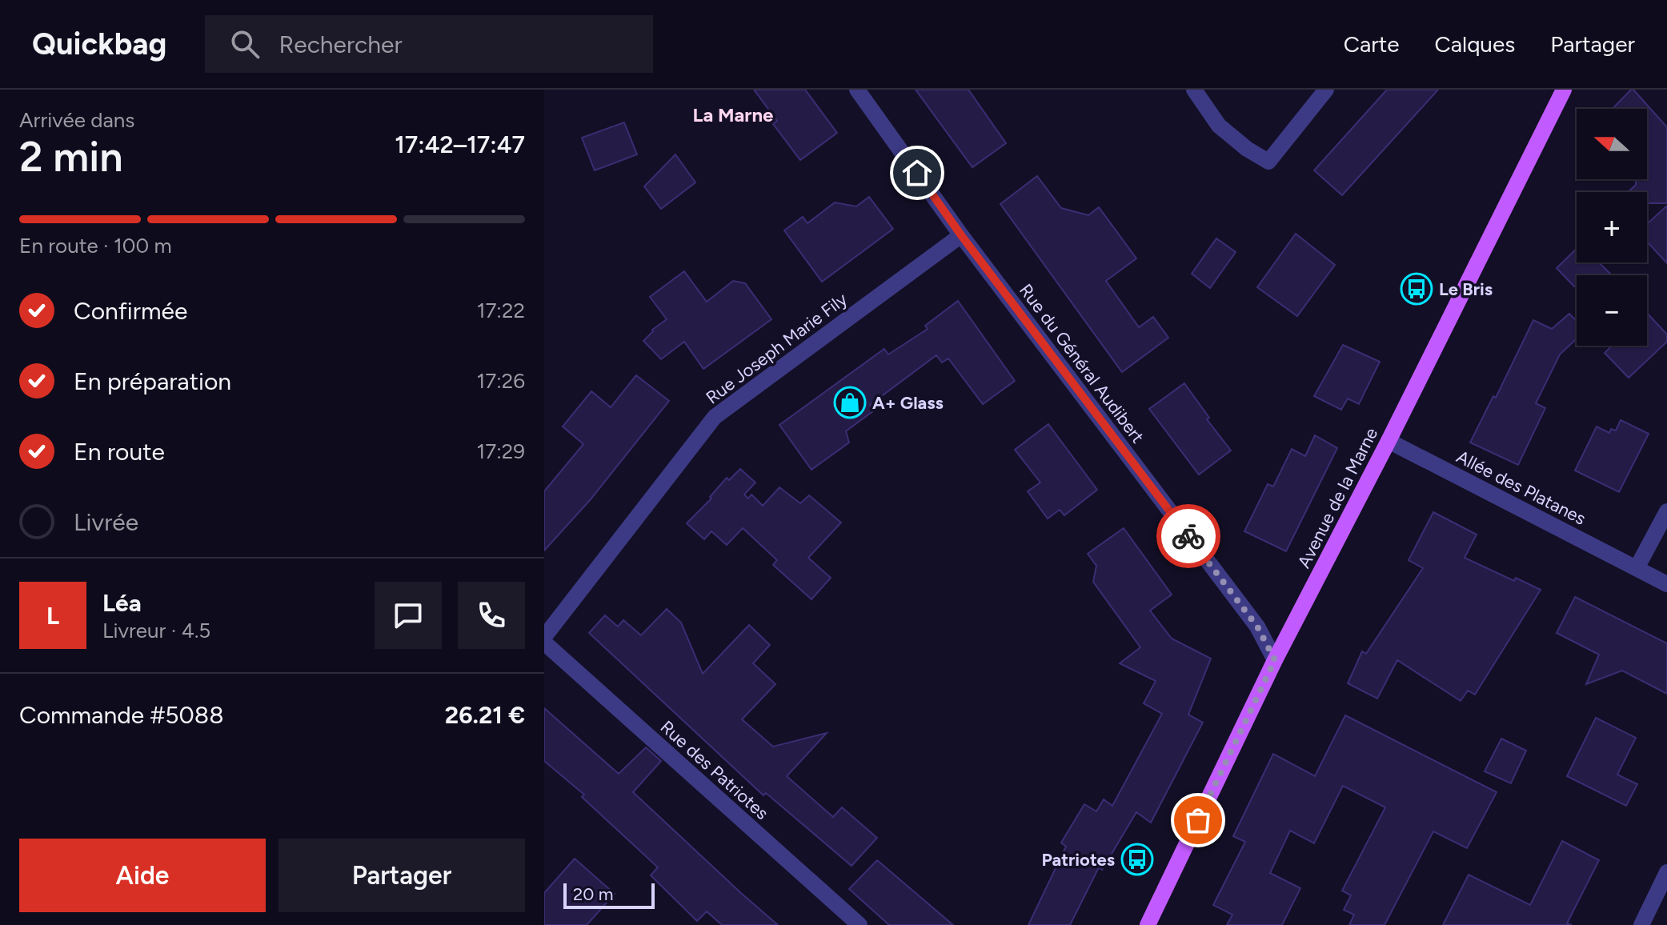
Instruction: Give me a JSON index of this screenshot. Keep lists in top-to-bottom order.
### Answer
{
  "streets": {
    "main road": ["Avenue de la Marne"],
    "street": [
      "Rue Joseph Marie Fily",
      "Rue du Général Audibert",
      "Allée des Platanes",
      "Rue des Patriotes"
    ]
  },
  "crossings": [
    ["Rue Joseph Marie Fily", "Rue du Général Audibert"],
    ["Rue du Général Audibert", "Avenue de la Marne"],
    ["Allée des Platanes", "Avenue de la Marne"]
  ],
  "districts": ["La Marne"],
  "places": {
    "bus stop": ["Le Bris", "Patriotes"],
    "shop": ["A+ Glass"]
  },
  "scale_bar": "20 m",
  "north": "left",
  "page": {
    "header": "Quickbag",
    "search": "Rechercher",
    "nav": ["Carte", "Calques", "Partager"],
    "heading": ["2 min", "Arrivée dans", "17:42–17:47"],
    "panel": [
      "Léa",
      "Livreur · 4.5",
      "Commande #5088",
      "26.21 €"
    ],
    "map_buttons": ["+", "−"],
    "bar": "En route · 100 m",
    "list": [
      ["Confirmée", "17:22"],
      ["En préparation", "17:26"],
      ["En route", "17:29"],
      "Livrée"
    ],
    "round": "L",
    "buttons": ["Aide", "Partager"],
    "scale": "20 m"
  }
}
